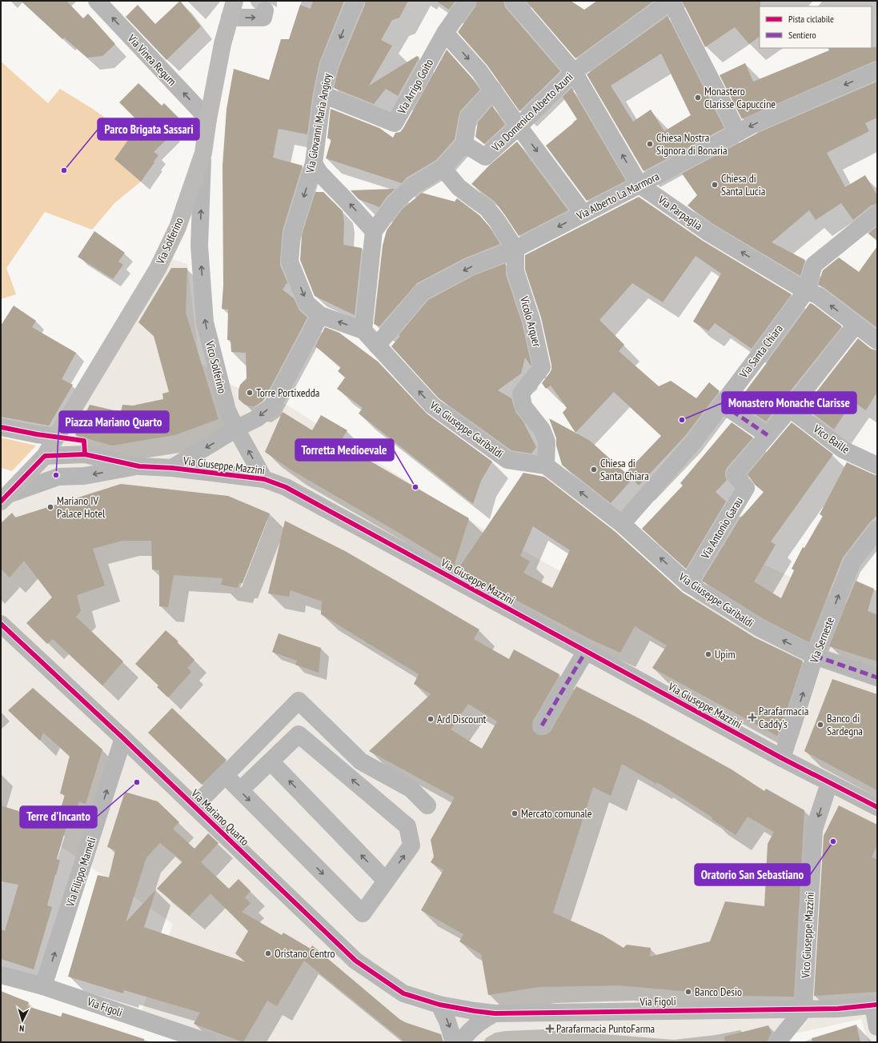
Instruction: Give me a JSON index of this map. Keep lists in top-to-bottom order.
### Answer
{
  "streets": {
    "main road": ["Via Solferino"],
    "street": [
      "Via Vinea Regum",
      "Via Arrigo Goito",
      "Via Domenico Alberto Azuni",
      "Via Giovanni Maria Angioy",
      "Via Alberto La Marmora",
      "Via Parpaglia",
      "Vicolo Arquer",
      "Via Santa Chiara",
      "Vico Solferino",
      "Via Giuseppe Garibaldi",
      "Vico Baille",
      "Via Giuseppe Mazzini",
      "Via Antonio Garau",
      "Via Serneste",
      "Via Mariano Quarto",
      "Via Filippo Mameli",
      "Vico Giuseppe Mazzini",
      "Via Figoli"
    ]
  },
  "crossings": [
    ["Via Vinea Regum", "Via Solferino"],
    ["Via Arrigo Goito", "Via Giovanni Maria Angioy"],
    ["Via Domenico Alberto Azuni", "Via Parpaglia"],
    ["Via Giovanni Maria Angioy", "Via Giuseppe Garibaldi"],
    ["Via Alberto La Marmora", "Via Parpaglia"],
    ["Via Alberto La Marmora", "Vicolo Arquer"],
    ["Via Alberto La Marmora", "Via Giuseppe Garibaldi"],
    ["Via Parpaglia", "Via Santa Chiara"],
    ["Via Parpaglia", "Via Antonio Garau"],
    ["Via Solferino", "Vico Solferino"],
    ["Via Solferino", "Via Giuseppe Mazzini"],
    ["Vicolo Arquer", "Via Giuseppe Garibaldi"],
    ["Via Santa Chiara", "Via Giuseppe Garibaldi"],
    ["Vico Solferino", "Via Giuseppe Mazzini"],
    ["Via Giuseppe Garibaldi", "Via Antonio Garau"],
    ["Via Giuseppe Garibaldi", "Via Serneste"],
    ["Vico Baille", "Via Antonio Garau"],
    ["Via Giuseppe Mazzini", "Via Serneste"],
    ["Via Giuseppe Mazzini", "Vico Giuseppe Mazzini"],
    ["Via Mariano Quarto", "Via Filippo Mameli"],
    ["Via Mariano Quarto", "Via Figoli"],
    ["Via Filippo Mameli", "Via Figoli"],
    ["Vico Giuseppe Mazzini", "Via Figoli"]
  ],
  "one_way": [
    "Via Vinea Regum",
    "Via Giovanni Maria Angioy",
    "Vico Solferino",
    "Via Giuseppe Garibaldi",
    "Via Serneste",
    "Via Filippo Mameli",
    "Vico Giuseppe Mazzini"
  ],
  "places": {
    "other": [
      "Monastero Clarisse Capuccine",
      "Chiesa Nostra Signora di Bonaria",
      "Parco Brigata Sassari",
      "Chiesa di Santa Lucia",
      "Torre Portixedda",
      "Monastero Monache Clarisse",
      "Chiesa di Santa Chiara",
      "Piazza Mariano Quarto",
      "Torretta Medioevale",
      "Mariano IV Palace Hotel",
      "Upim",
      "Ard Discount",
      "Banco di Sardegna",
      "Terre d'Incanto",
      "Mercato comunale",
      "Oratorio San Sebastiano",
      "Oristano Centro",
      "Banco Desio"
    ],
    "health": ["Parafarmacia Caddy's", "Parafarmacia PuntoFarma"]
  },
  "legend": ["Pista ciclabile", "Sentiero"],
  "north": "bottom"
}
